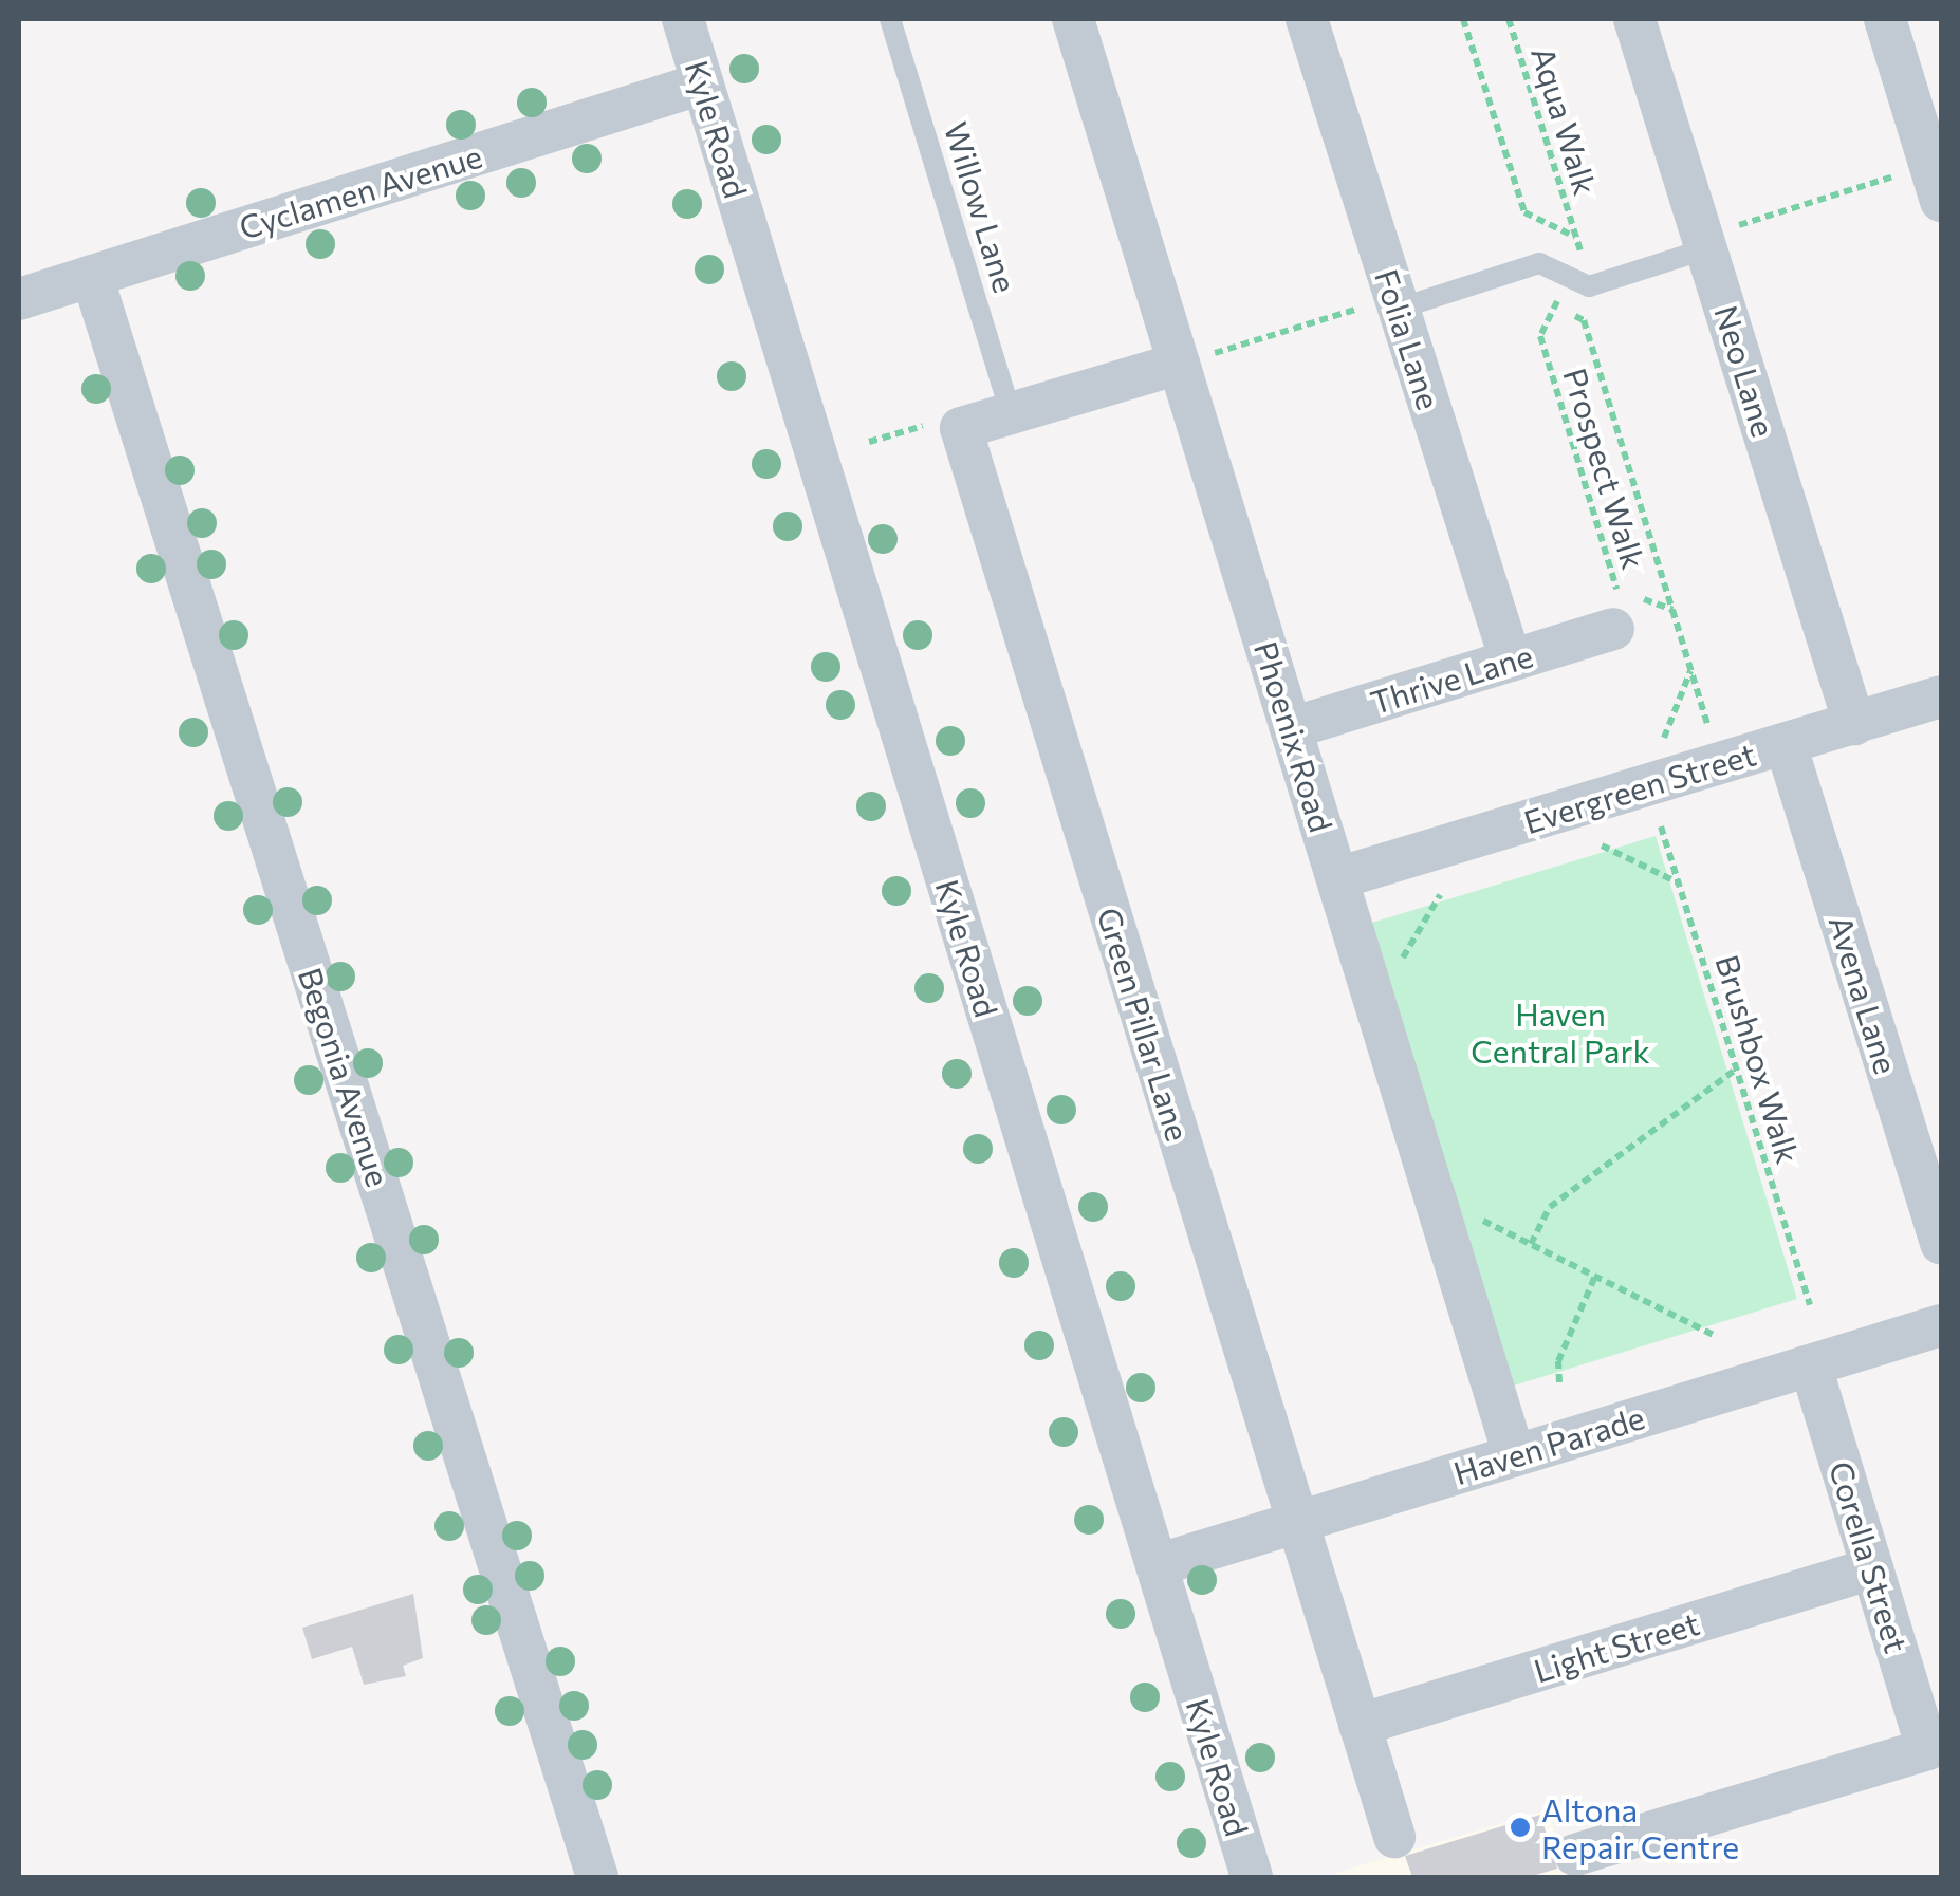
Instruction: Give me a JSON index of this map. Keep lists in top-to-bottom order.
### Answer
{
  "streets": {
    "street": [
      "Kyle Road",
      "Cyclamen Avenue",
      "Folia Lane",
      "Neo Lane",
      "Thrive Lane",
      "Phoenix Road",
      "Evergreen Street",
      "Avena Lane",
      "Green Pillar Lane",
      "Begonia Avenue",
      "Haven Parade",
      "Corella Street",
      "Light Street"
    ],
    "lane": ["Willow Lane"],
    "path": ["Aqua Walk", "Prospect Walk", "Brushbox Walk"]
  },
  "crossings": [
    ["Aqua Walk", "Prospect Walk"],
    ["Kyle Road", "Cyclamen Avenue"],
    ["Kyle Road", "Haven Parade"],
    ["Cyclamen Avenue", "Begonia Avenue"],
    ["Folia Lane", "Thrive Lane"],
    ["Neo Lane", "Evergreen Street"],
    ["Thrive Lane", "Phoenix Road"],
    ["Phoenix Road", "Evergreen Street"],
    ["Phoenix Road", "Haven Parade"],
    ["Evergreen Street", "Avena Lane"],
    ["Green Pillar Lane", "Haven Parade"],
    ["Green Pillar Lane", "Light Street"],
    ["Haven Parade", "Corella Street"],
    ["Corella Street", "Light Street"]
  ],
  "parks": ["Haven Central Park"],
  "places": ["Altona Repair Centre"]
}
